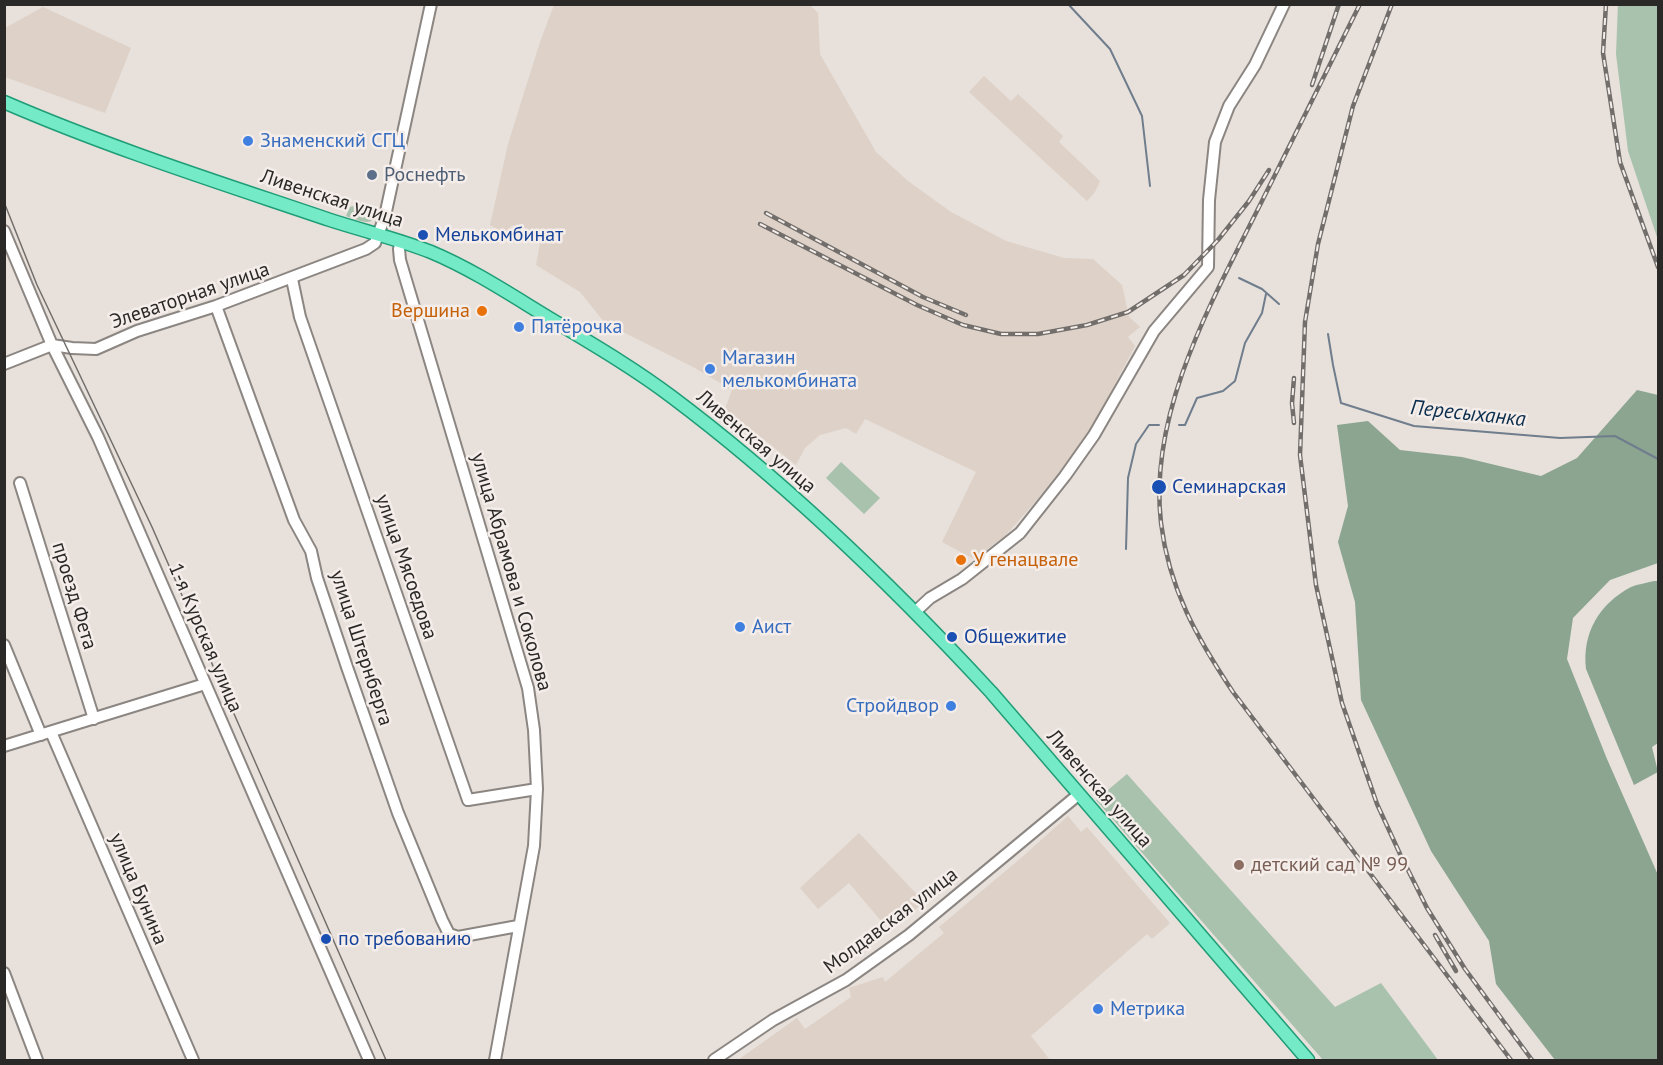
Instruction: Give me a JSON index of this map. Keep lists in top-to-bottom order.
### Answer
{
  "streets": {
    "main road": ["Ливенская улица"],
    "street": [
      "Элеваторная улица",
      "улица Мясоедова",
      "улица Абрамова и Соколова",
      "проезд Фета",
      "1-я Курская улица",
      "улица Штернберга",
      "улица Бунина",
      "Молдавская улица"
    ]
  },
  "crossings": [
    ["Ливенская улица", "Элеваторная улица"],
    ["Ливенская улица", "улица Абрамова и Соколова"],
    ["Ливенская улица", "Молдавская улица"],
    ["Элеваторная улица", "улица Мясоедова"],
    ["Элеваторная улица", "1-я Курская улица"],
    ["Элеваторная улица", "улица Штернберга"],
    ["улица Мясоедова", "улица Абрамова и Соколова"],
    ["улица Абрамова и Соколова", "улица Штернберга"]
  ],
  "water": ["Пересыханка"],
  "places": [
    "Знаменский СГЦ",
    "Роснефть",
    "Мелькомбинат",
    "Вершина",
    "Пятёрочка",
    "Магазин мелькомбината",
    "Семинарская",
    "У генацвале",
    "Аист",
    "Общежитие",
    "Стройдвор",
    "детский сад № 99",
    "по требованию",
    "Метрика"
  ]
}
